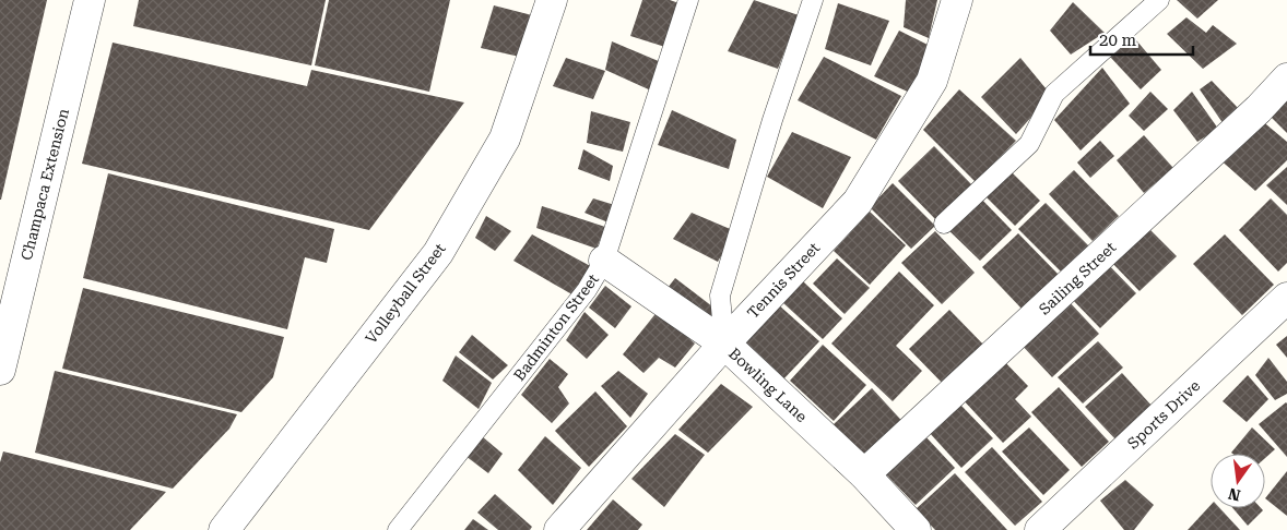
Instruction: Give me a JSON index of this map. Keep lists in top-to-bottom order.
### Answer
{
  "streets": {
    "street": [
      "Champaca Extension",
      "Sailing Street",
      "Tennis Street",
      "Volleyball Street",
      "Bowling Lane",
      "Sports Drive"
    ],
    "lane": ["Badminton Street"]
  },
  "crossings": [
    ["Sailing Street", "Bowling Lane"],
    ["Tennis Street", "Bowling Lane"],
    ["Badminton Street", "Bowling Lane"]
  ],
  "scale_bar": "20 m",
  "north": "bottom"
}
